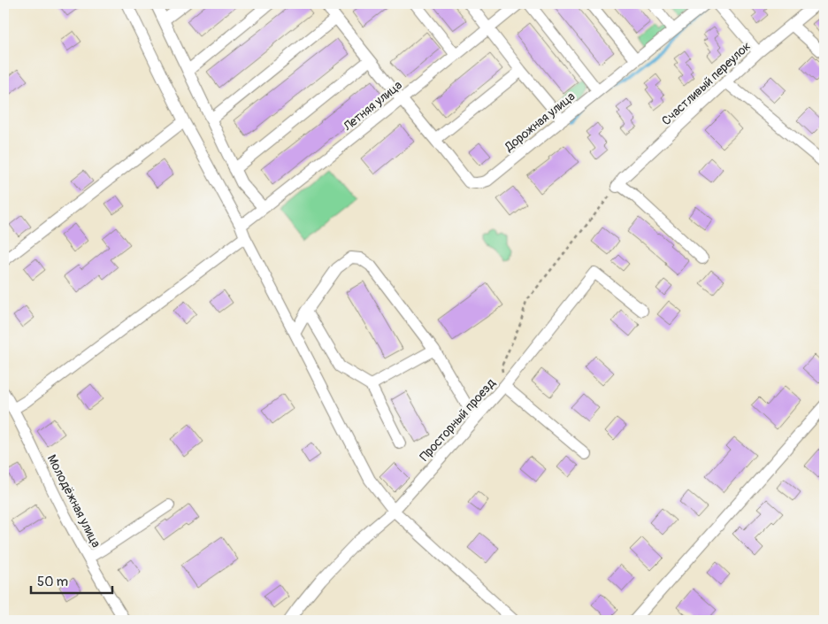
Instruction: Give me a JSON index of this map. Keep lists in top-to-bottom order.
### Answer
{
  "streets": {
    "street": [
      "Счастливый переулок",
      "Летняя улица",
      "Дорожная улица",
      "Просторный проезд",
      "Молодёжная улица"
    ]
  },
  "crossings": [
    ["Летняя улица", "Дорожная улица"]
  ],
  "scale_bar": "50 m"
}
